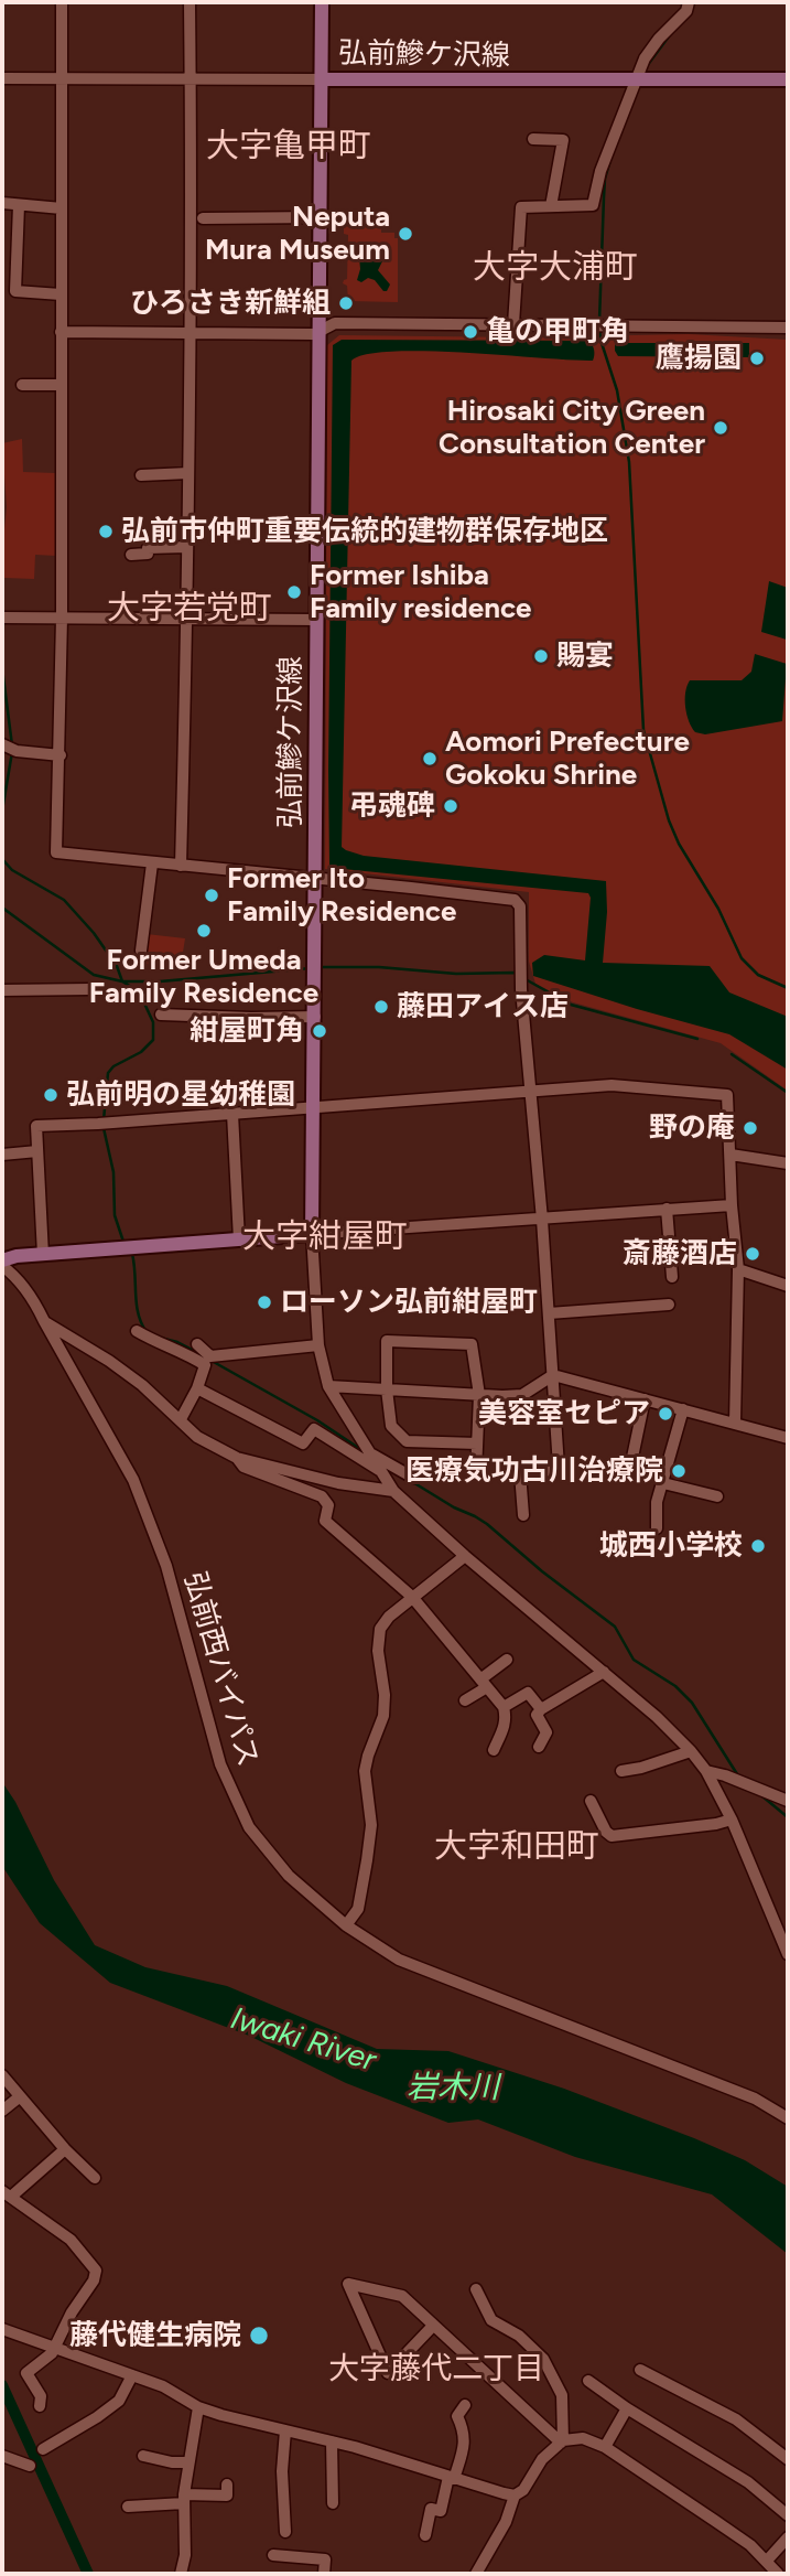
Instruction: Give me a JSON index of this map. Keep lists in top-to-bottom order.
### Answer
{
  "streets": {
    "main road": ["弘前鰺ケ沢線"],
    "street": ["弘前西バイパス"]
  },
  "districts": [
    "大字亀甲町",
    "大字大浦町",
    "大字若党町",
    "大字紺屋町",
    "大字和田町",
    "大字藤代二丁目"
  ],
  "water": ["Iwaki River", "岩木川"],
  "places": [
    "Neputa Mura Museum",
    "ひろさき新鮮組",
    "亀の甲町角",
    "鷹揚園",
    "Hirosaki City Green Consultation Center",
    "弘前市仲町重要伝統的建物群保存地区",
    "Former Ishiba Family residence",
    "賜宴",
    "Aomori Prefecture Gokoku Shrine",
    "弔魂碑",
    "Former Ito Family Residence",
    "Former Umeda Family Residence",
    "藤田アイス店",
    "紺屋町角",
    "弘前明の星幼稚園",
    "野の庵",
    "斎藤酒店",
    "ローソン弘前紺屋町",
    "美容室セピア",
    "医療気功古川治療院",
    "城西小学校",
    "藤代健生病院"
  ]
}
